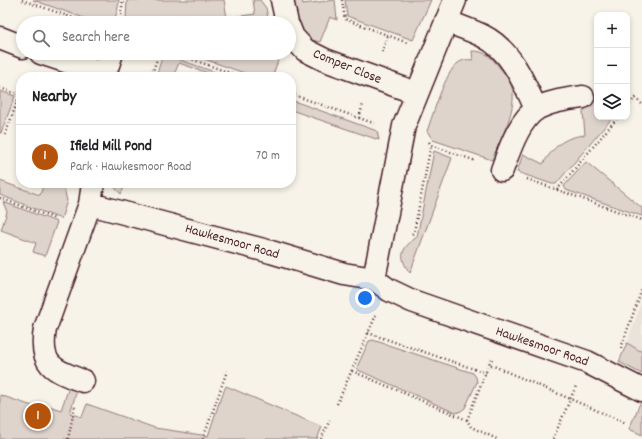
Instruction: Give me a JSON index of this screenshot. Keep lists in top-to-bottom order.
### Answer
{
  "streets": {
    "street": ["Comper Close", "Hawkesmoor Road"]
  },
  "page": {
    "map_buttons": ["+", "−"],
    "search": "Search here",
    "heading": "Nearby",
    "list": [
      {
        "mark": "1",
        "name": "Ifield Mill Pond",
        "note": "Park · Hawkesmoor Road",
        "value": "70 m"
      }
    ],
    "pins": "1"
  }
}
